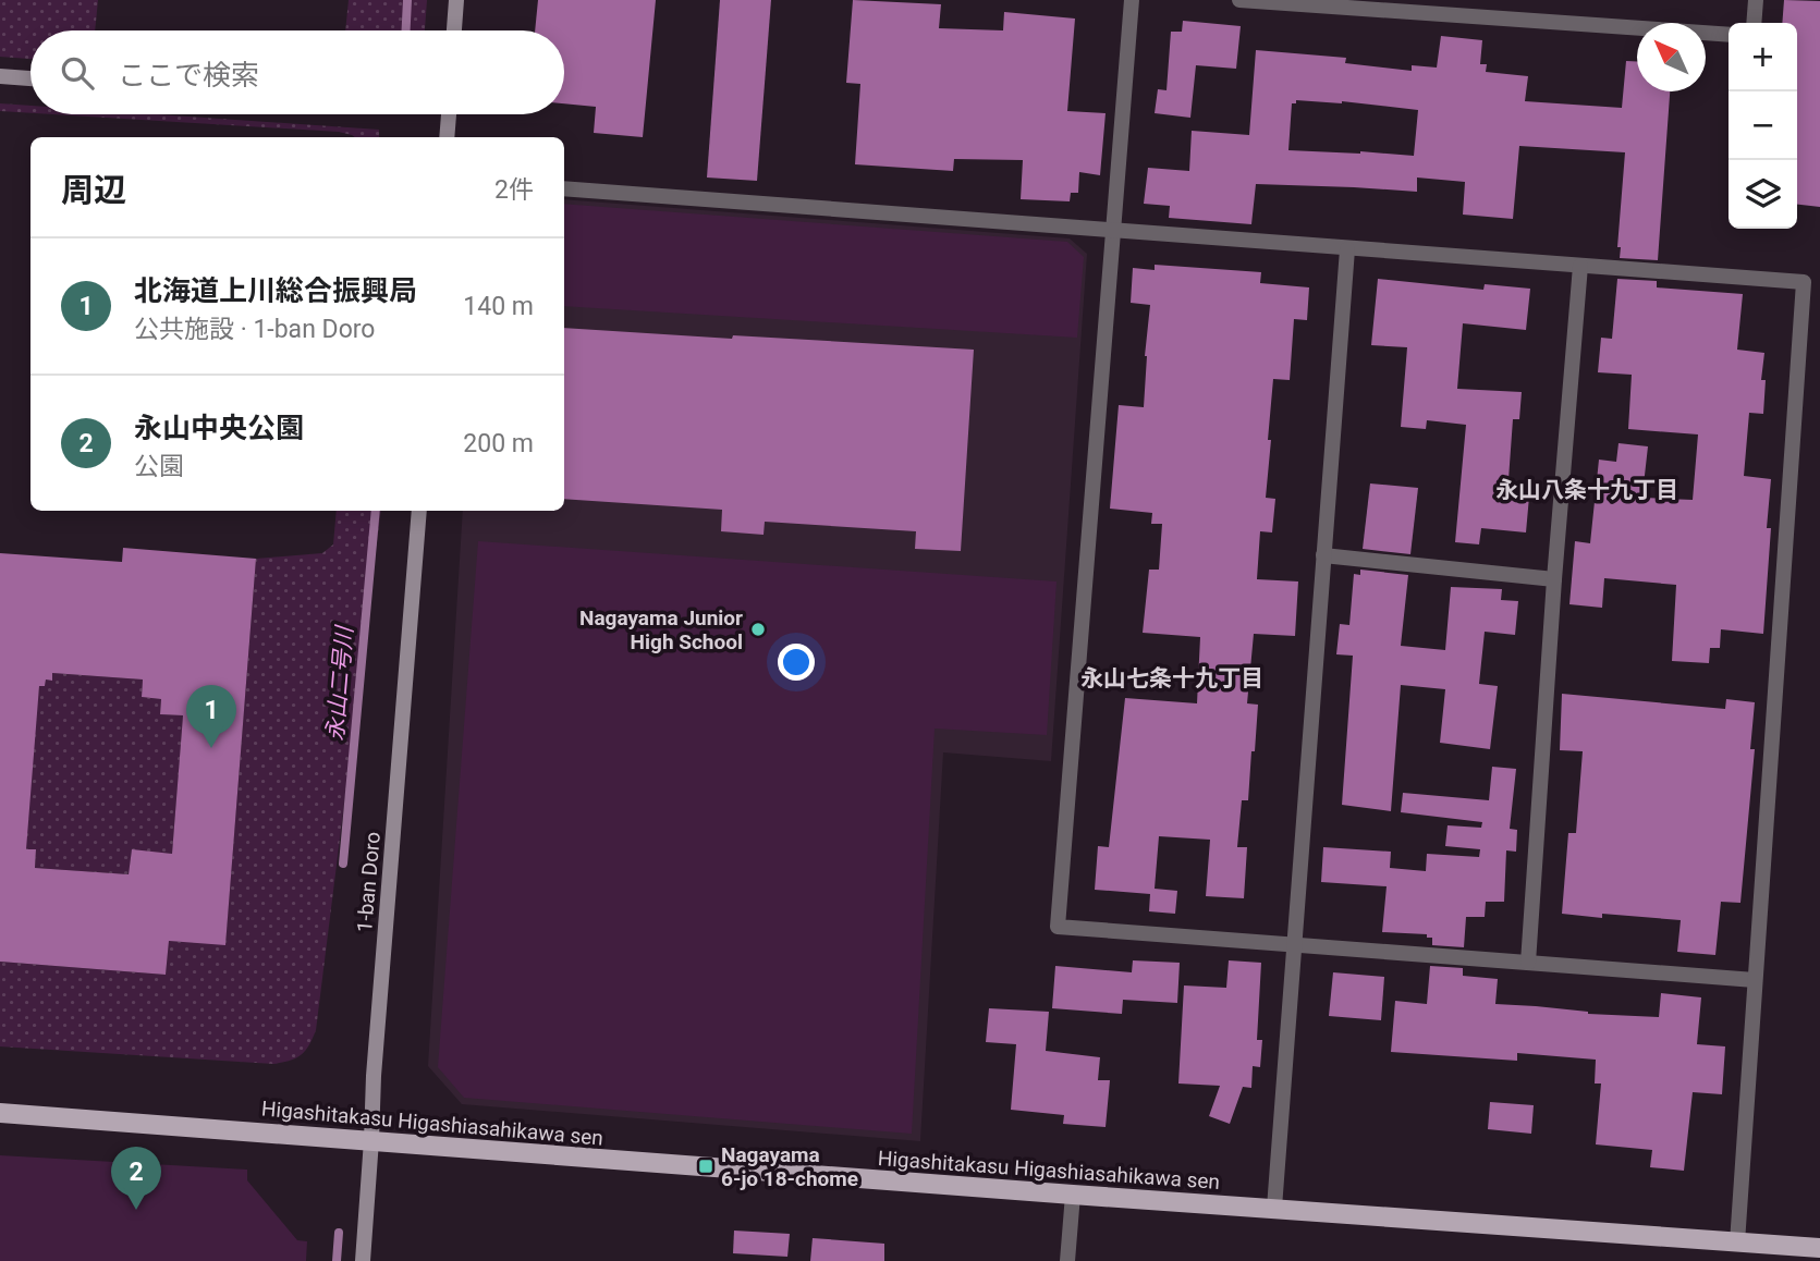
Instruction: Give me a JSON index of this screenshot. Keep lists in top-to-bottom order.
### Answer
{
  "streets": {
    "main road": ["Higashitakasu Higashiasahikawa sen"],
    "street": ["1-ban Doro"]
  },
  "crossings": [
    ["1-ban Doro", "Higashitakasu Higashiasahikawa sen"]
  ],
  "districts": ["永山八条十九丁目", "永山七条十九丁目"],
  "water": ["永山二号川"],
  "places": {
    "other": ["Nagayama Junior High School"],
    "transit": ["Nagayama 6-jo 18-chome"]
  },
  "north": "top left",
  "page": {
    "map_buttons": ["+", "−"],
    "search": "ここで検索",
    "heading": ["周辺", "2件"],
    "list": [
      {
        "mark": "1",
        "name": "北海道上川総合振興局",
        "note": "公共施設 · 1-ban Doro",
        "value": "140 m"
      },
      {
        "mark": "2",
        "name": "永山中央公園",
        "note": "公園",
        "value": "200 m"
      }
    ],
    "pins": ["1", "2"]
  }
}
